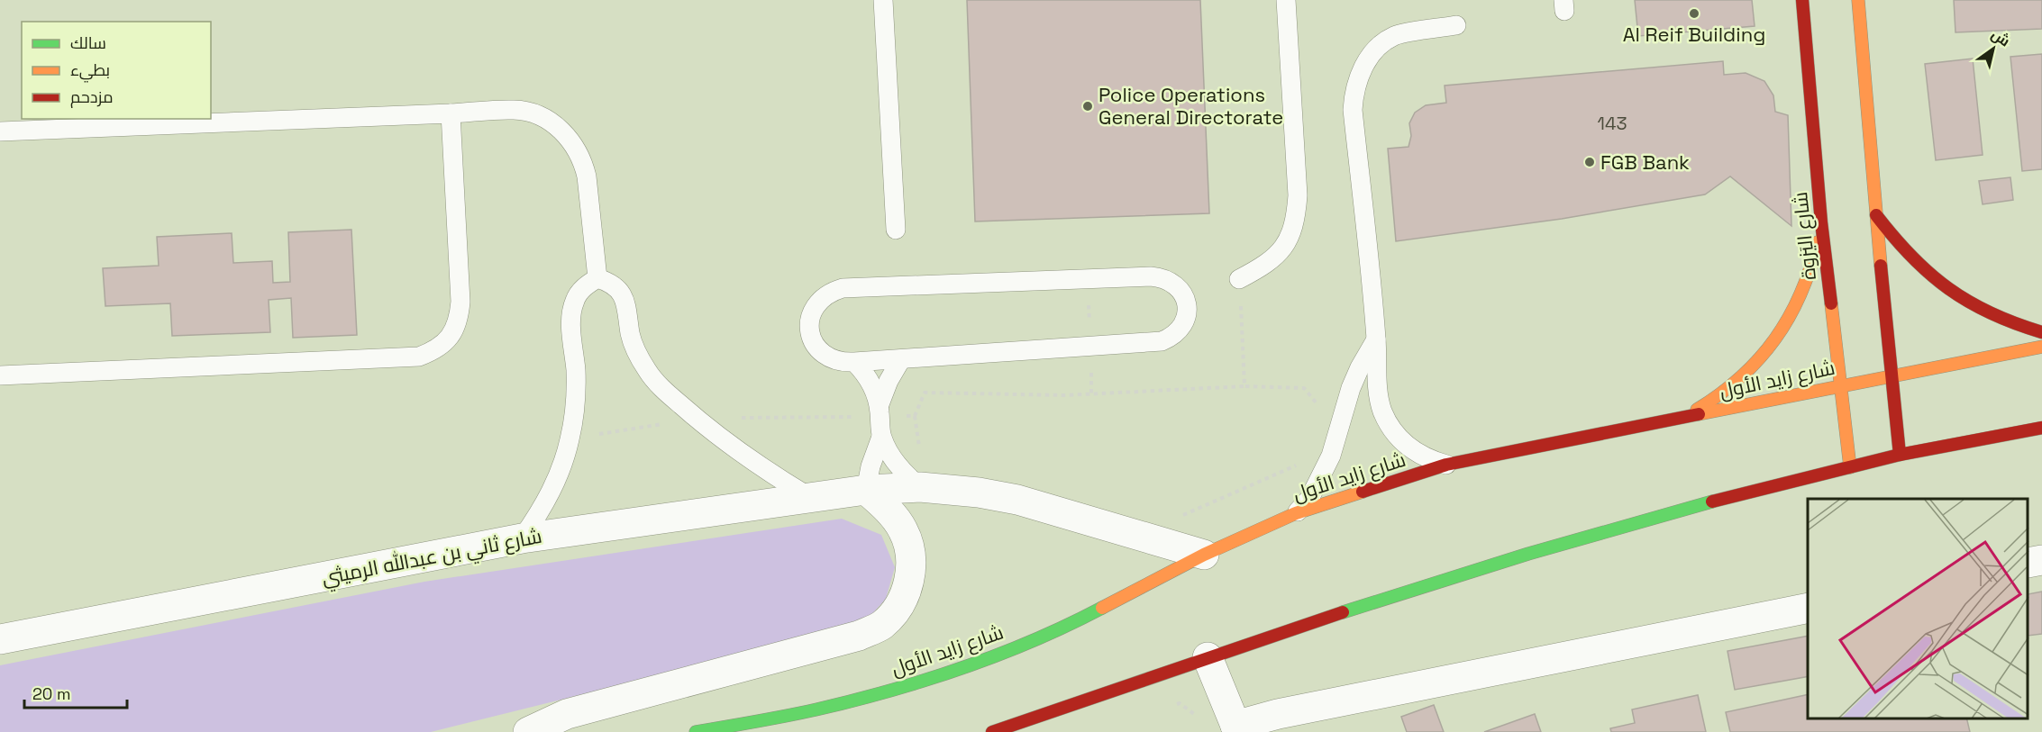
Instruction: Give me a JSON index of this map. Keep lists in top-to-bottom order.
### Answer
{
  "streets": {
    "main road": ["شارع اليَزوة", "شارع زايد الأول"],
    "street": ["شارع ثاني بن عبدالله الرميثي"]
  },
  "crossings": [
    ["شارع اليَزوة", "شارع زايد الأول"],
    ["شارع زايد الأول", "شارع ثاني بن عبدالله الرميثي"]
  ],
  "places": ["Al Reif Building", "Police Operations General Directorate", "FGB Bank"],
  "house_numbers": ["143"],
  "legend": ["سالك", "بطيء", "مزدحم"],
  "scale_bar": "20 m",
  "north": "top right"
}
